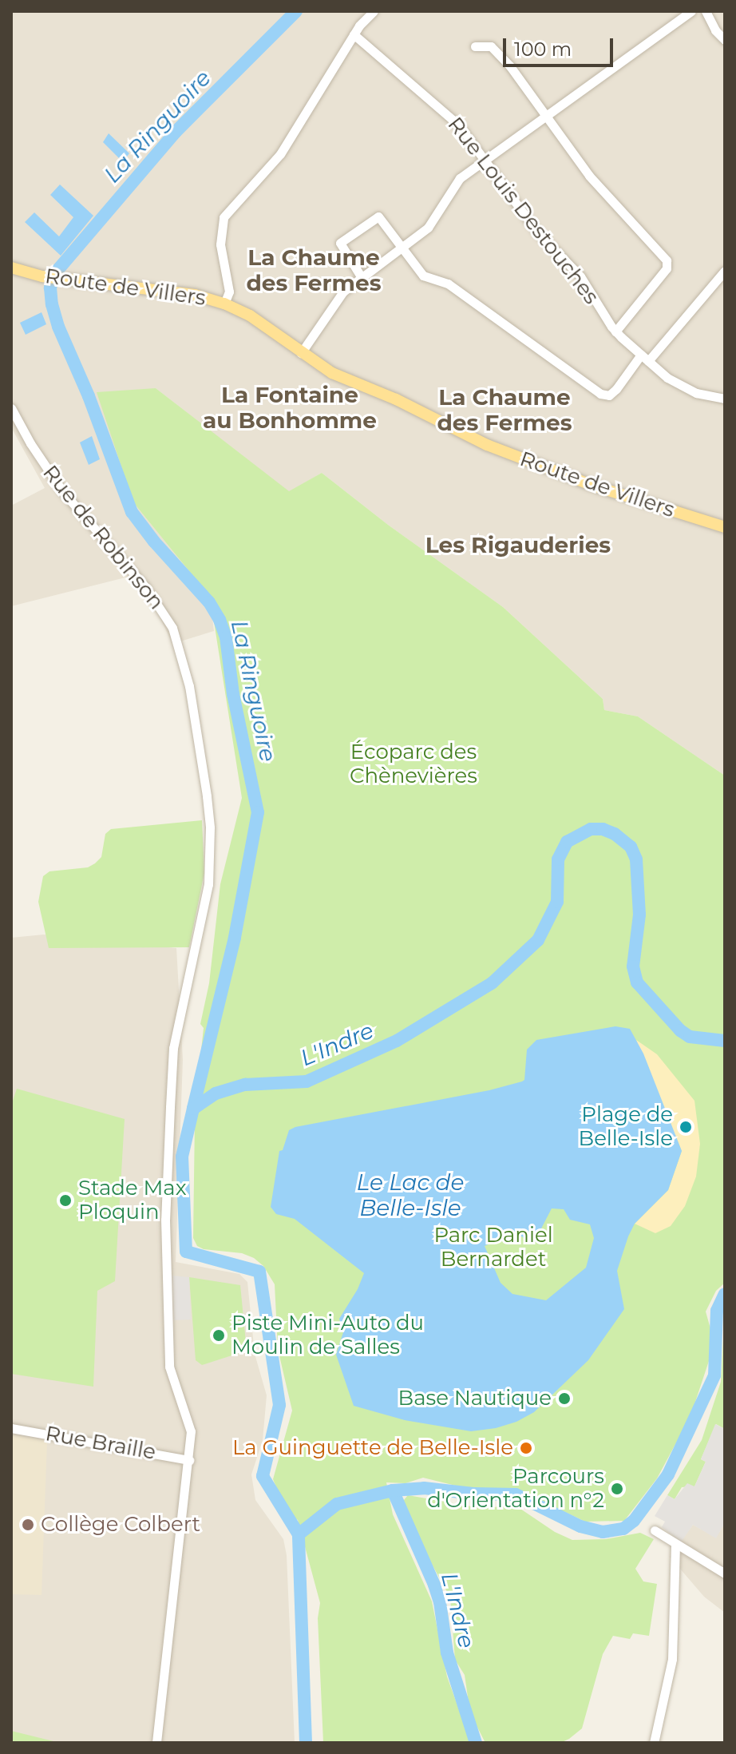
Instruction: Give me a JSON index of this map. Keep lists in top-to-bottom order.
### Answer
{
  "streets": {
    "main road": ["Route de Villers"],
    "street": ["Rue Louis Destouches", "Rue de Robinson", "Rue Braille"]
  },
  "crossings": [
    ["Rue de Robinson", "Rue Braille"]
  ],
  "districts": [
    "La Chaume des Fermes",
    "La Fontaine au Bonhomme",
    "La Chaume des Fermes",
    "Les Rigauderies"
  ],
  "water": ["La Ringuoire", "L'Indre", "Le Lac de Belle-Isle"],
  "parks": ["Écoparc des Chènevières", "Parc Daniel Bernardet"],
  "places": [
    "Plage de Belle-Isle",
    "Stade Max Ploquin",
    "Piste Mini-Auto du Moulin de Salles",
    "Base Nautique",
    "La Guinguette de Belle-Isle",
    "Parcours d'Orientation n°2",
    "Collège Colbert"
  ],
  "scale_bar": "100 m"
}
